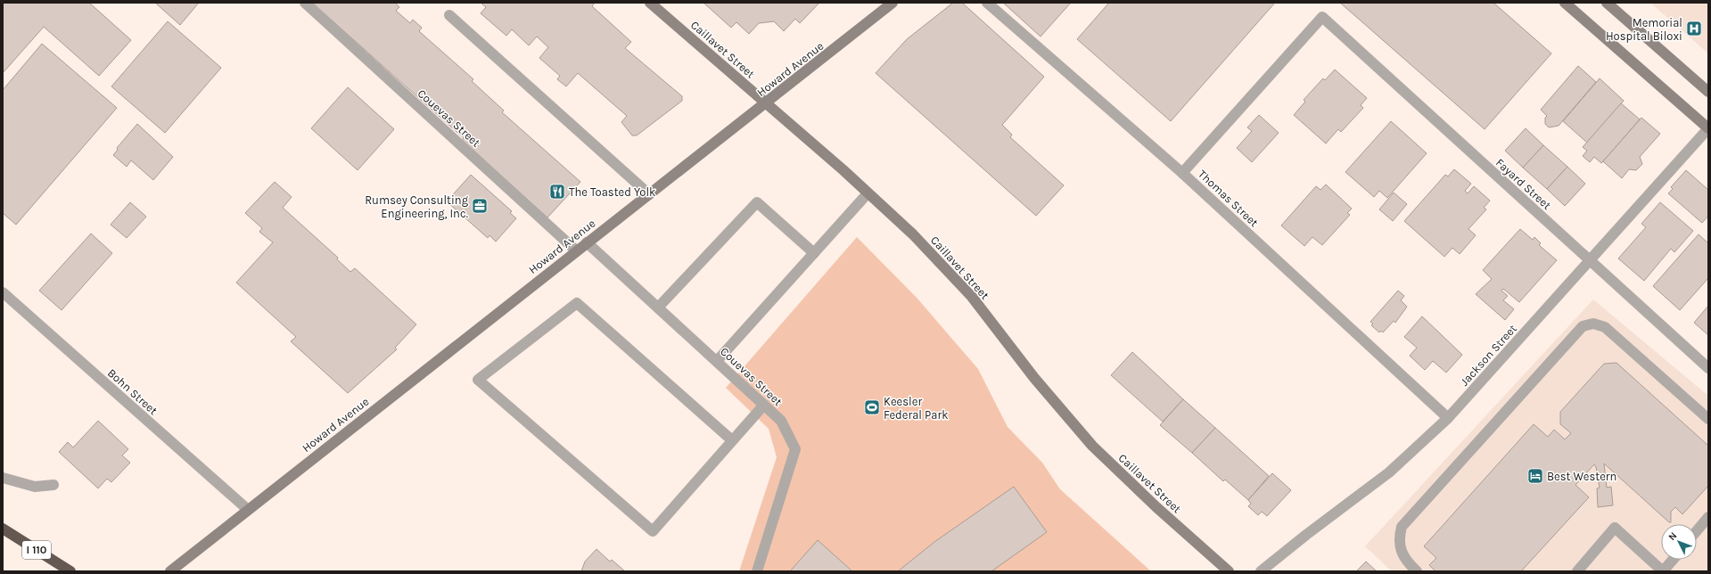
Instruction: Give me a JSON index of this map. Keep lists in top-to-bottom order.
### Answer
{
  "streets": {
    "highway": ["I 110"],
    "main road": ["Caillavet Street", "Howard Avenue"],
    "street": [
      "Couevas Street",
      "Fayard Street",
      "Thomas Street",
      "Jackson Street",
      "Bohn Street"
    ]
  },
  "crossings": [
    ["Caillavet Street", "Howard Avenue"],
    ["Howard Avenue", "Couevas Street"],
    ["Howard Avenue", "Bohn Street"],
    ["Fayard Street", "Thomas Street"],
    ["Fayard Street", "Jackson Street"],
    ["Thomas Street", "Jackson Street"]
  ],
  "places": {
    "hospital": ["Memorial Hospital Biloxi"],
    "restaurant": ["The Toasted Yolk"],
    "office": ["Rumsey Consulting Engineering, Inc."],
    "sports": ["Keesler Federal Park"],
    "hotel": ["Best Western"]
  },
  "north": "top left"
}
